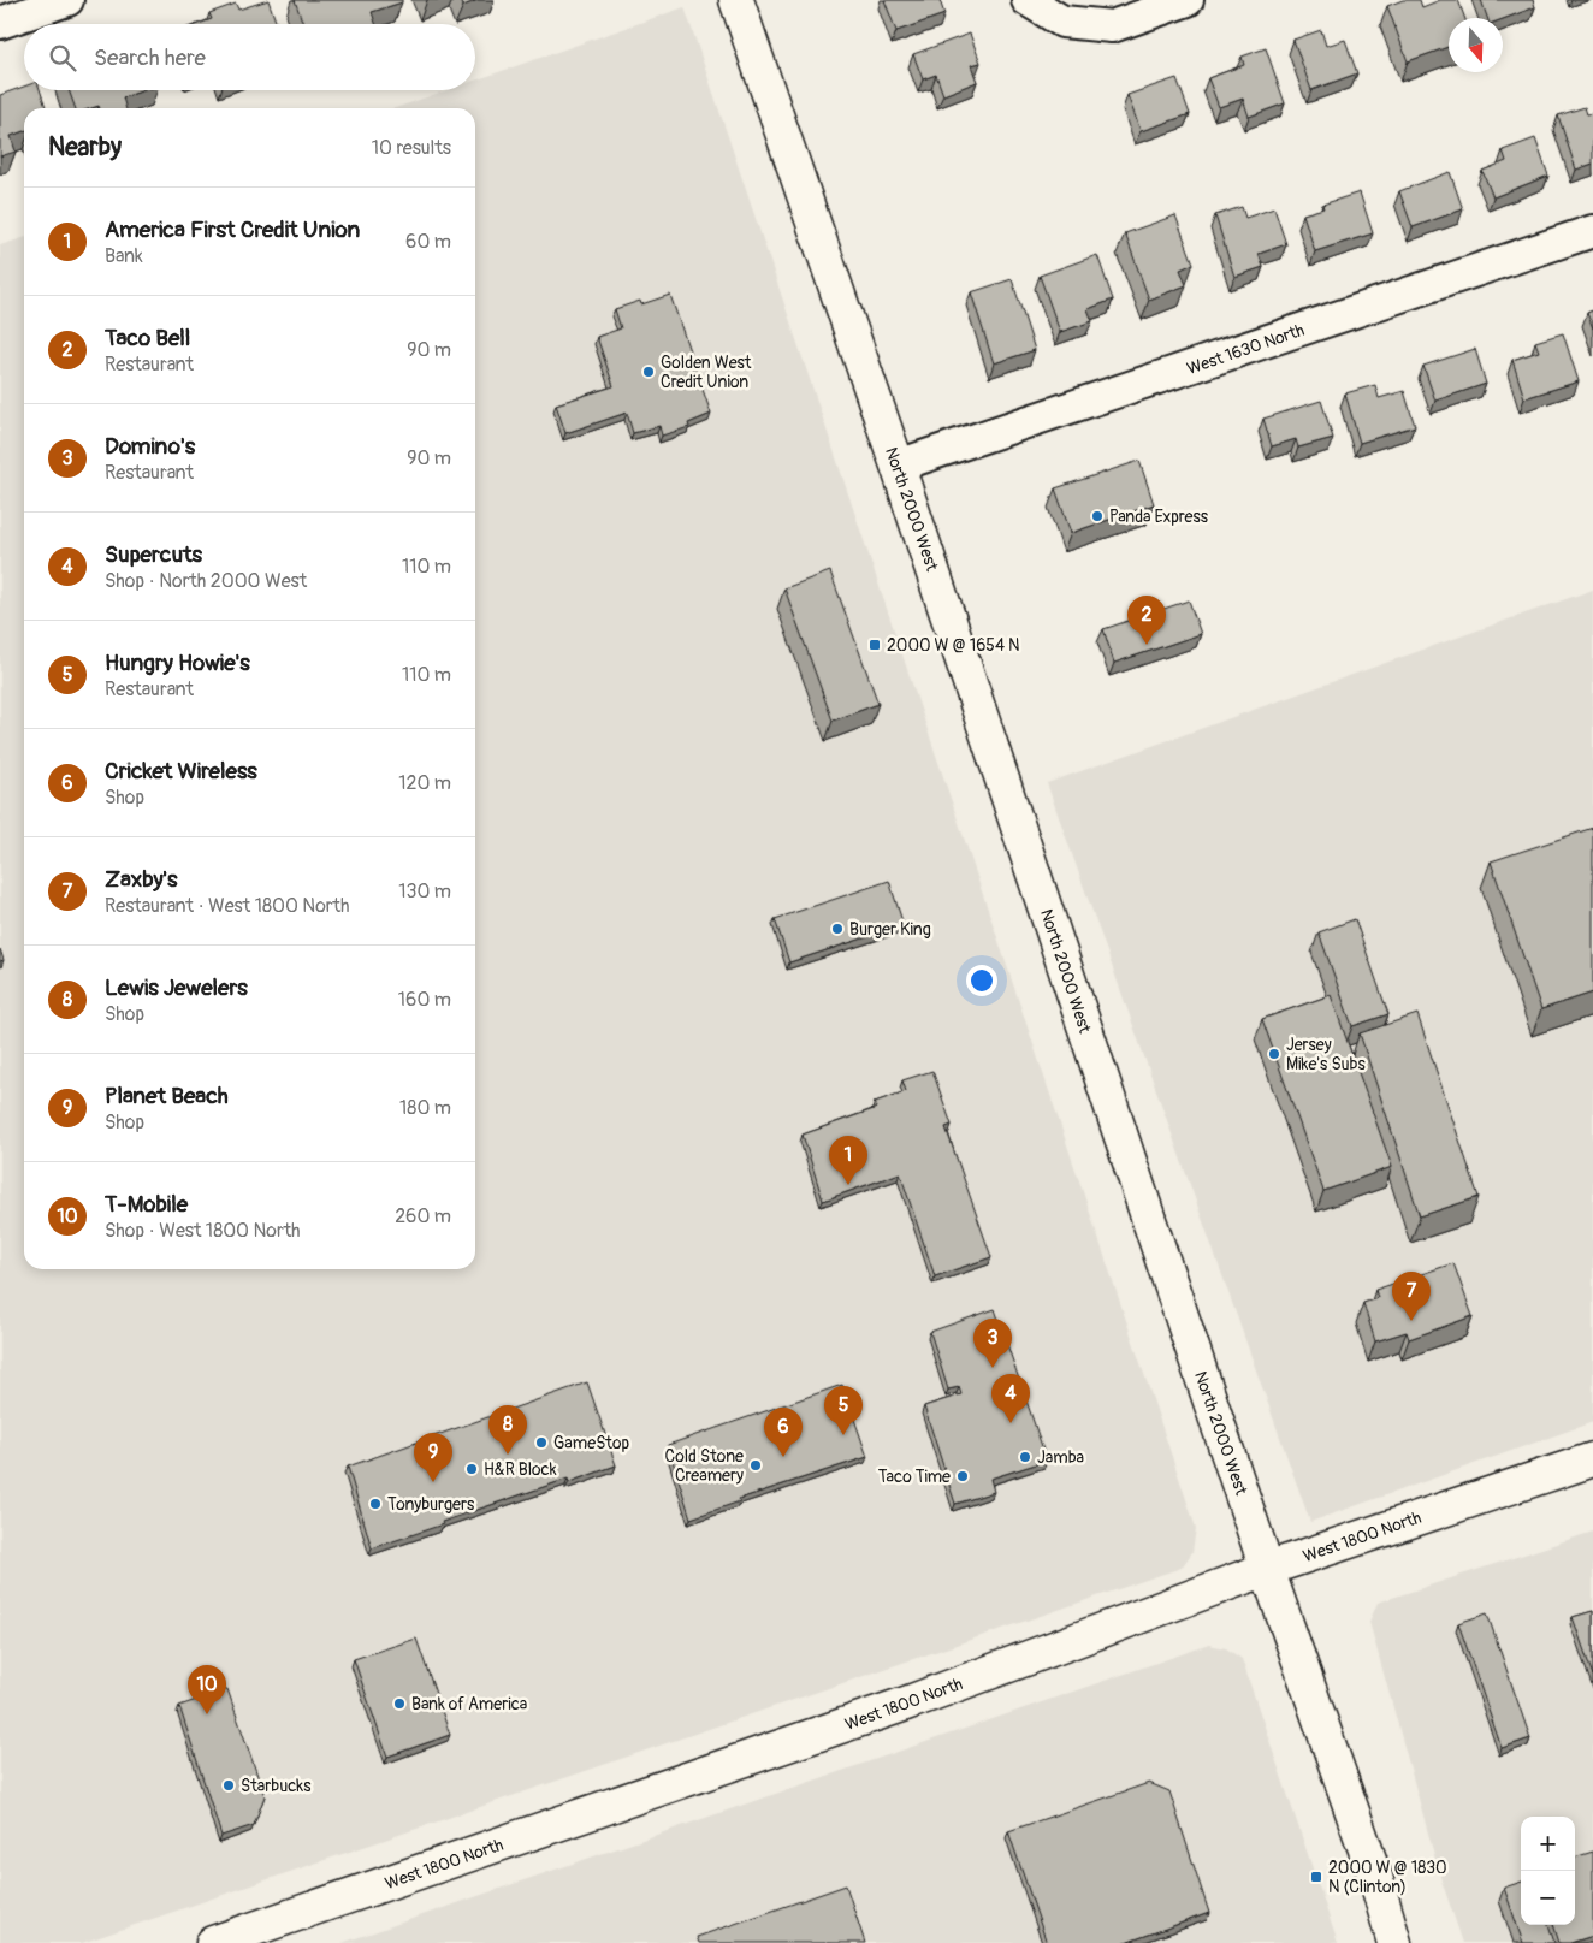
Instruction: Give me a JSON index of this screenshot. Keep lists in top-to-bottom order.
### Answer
{
  "streets": {
    "main road": ["North 2000 West", "West 1800 North"],
    "street": ["West 1630 North"]
  },
  "crossings": [
    ["West 1630 North", "North 2000 West"],
    ["North 2000 West", "West 1800 North"]
  ],
  "places": {
    "other": [
      "Golden West Credit Union",
      "Panda Express",
      "Burger King",
      "Jersey Mike's Subs",
      "GameStop",
      "Jamba",
      "Cold Stone Creamery",
      "H&R Block",
      "Taco Time",
      "Tonyburgers",
      "Bank of America",
      "Starbucks"
    ],
    "transit": ["2000 W @ 1654 N", "2000 W @ 1830 N (Clinton)"]
  },
  "north": "bottom",
  "page": {
    "search": "Search here",
    "heading": ["Nearby", "10 results"],
    "list": [
      {
        "mark": "1",
        "name": "America First Credit Union",
        "note": "Bank",
        "value": "60 m"
      },
      {
        "mark": "2",
        "name": "Taco Bell",
        "note": "Restaurant",
        "value": "90 m"
      },
      {
        "mark": "3",
        "name": "Domino's",
        "note": "Restaurant",
        "value": "90 m"
      },
      {
        "mark": "4",
        "name": "Supercuts",
        "note": "Shop · North 2000 West",
        "value": "110 m"
      },
      {
        "mark": "5",
        "name": "Hungry Howie's",
        "note": "Restaurant",
        "value": "110 m"
      },
      {
        "mark": "6",
        "name": "Cricket Wireless",
        "note": "Shop",
        "value": "120 m"
      },
      {
        "mark": "7",
        "name": "Zaxby's",
        "note": "Restaurant · West 1800 North",
        "value": "130 m"
      },
      {
        "mark": "8",
        "name": "Lewis Jewelers",
        "note": "Shop",
        "value": "160 m"
      },
      {
        "mark": "9",
        "name": "Planet Beach",
        "note": "Shop",
        "value": "180 m"
      },
      {
        "mark": "10",
        "name": "T-Mobile",
        "note": "Shop · West 1800 North",
        "value": "260 m"
      }
    ],
    "pins": [
      "2",
      "1",
      "7",
      "3",
      "4",
      "5",
      "8",
      "6",
      "9",
      "10"
    ],
    "map_buttons": ["+", "−"]
  }
}
